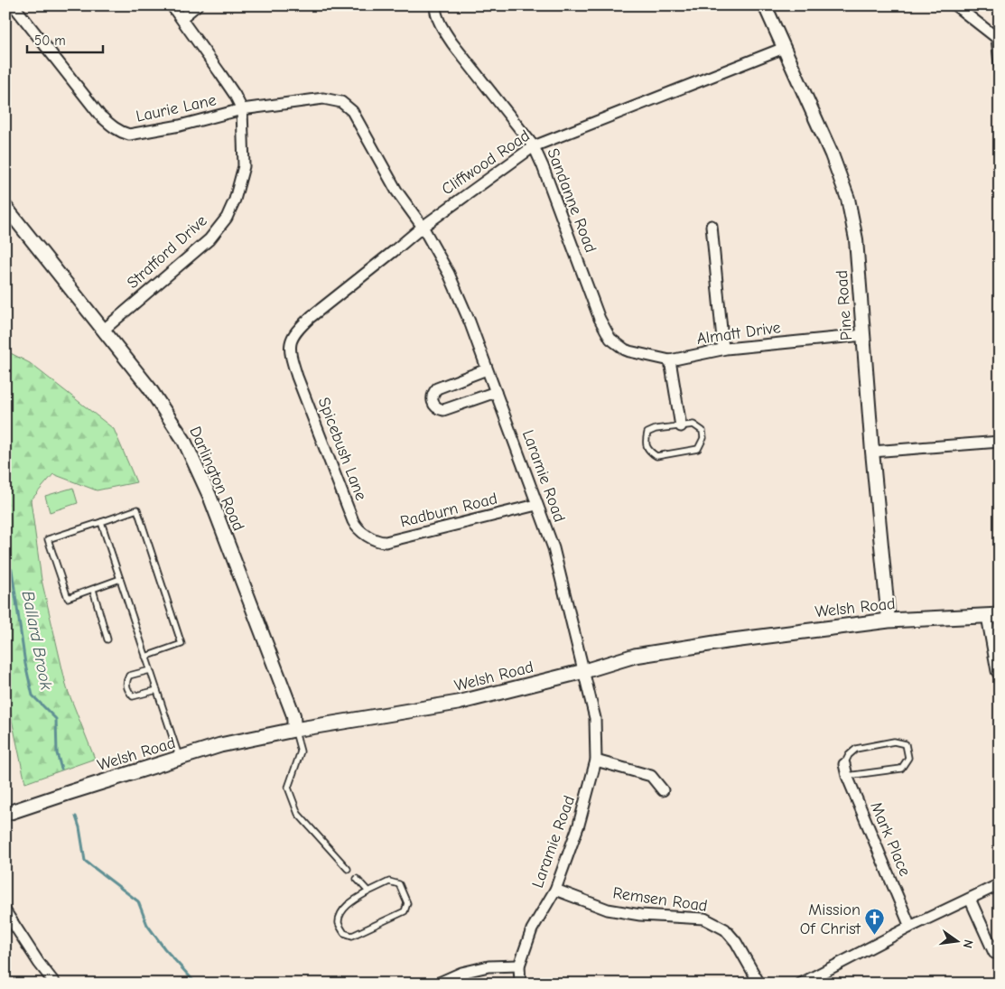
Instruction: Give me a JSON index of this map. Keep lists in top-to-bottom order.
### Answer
{
  "streets": {
    "main road": ["Welsh Road"],
    "street": [
      "Laurie Lane",
      "Cliffwood Road",
      "Sandanne Road",
      "Stratford Drive",
      "Pine Road",
      "Almatt Drive",
      "Spicebush Lane",
      "Laramie Road",
      "Darlington Road",
      "Radburn Road",
      "Mark Place",
      "Remsen Road"
    ]
  },
  "crossings": [
    ["Laurie Lane", "Stratford Drive"],
    ["Laurie Lane", "Laramie Road"],
    ["Cliffwood Road", "Sandanne Road"],
    ["Cliffwood Road", "Pine Road"],
    ["Cliffwood Road", "Spicebush Lane"],
    ["Cliffwood Road", "Laramie Road"],
    ["Sandanne Road", "Almatt Drive"],
    ["Stratford Drive", "Laramie Road"],
    ["Stratford Drive", "Darlington Road"],
    ["Pine Road", "Almatt Drive"],
    ["Pine Road", "Welsh Road"],
    ["Spicebush Lane", "Radburn Road"],
    ["Laramie Road", "Radburn Road"],
    ["Laramie Road", "Welsh Road"],
    ["Laramie Road", "Remsen Road"],
    ["Darlington Road", "Welsh Road"]
  ],
  "water": ["Ballard Brook"],
  "places": {
    "church": ["Mission Of Christ"]
  },
  "scale_bar": "50 m",
  "north": "right"
}
